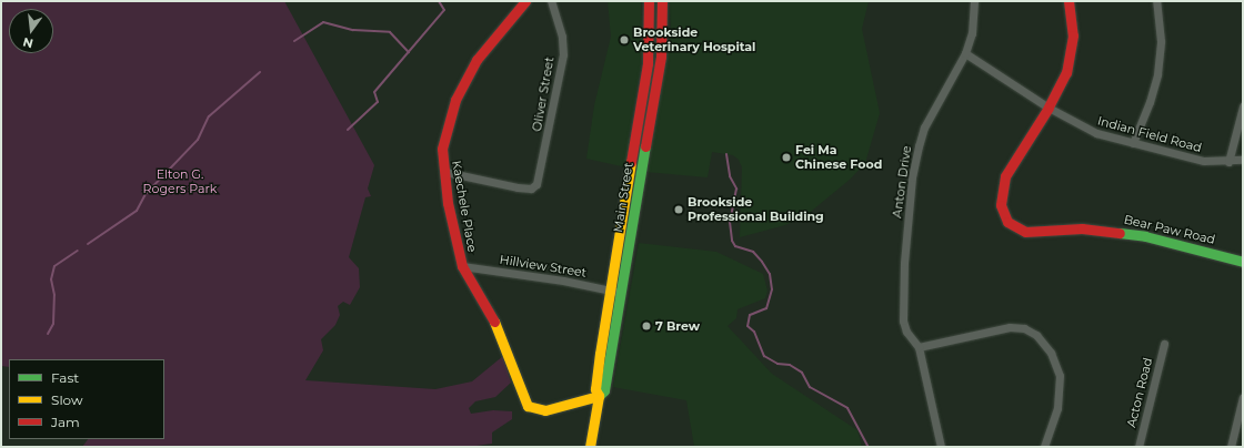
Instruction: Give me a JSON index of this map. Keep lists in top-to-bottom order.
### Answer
{
  "streets": {
    "street": [
      "Oliver Street",
      "Indian Field Road",
      "Anton Drive",
      "Main Street",
      "Kaechele Place",
      "Bear Paw Road",
      "Hillview Street",
      "Acton Road"
    ]
  },
  "crossings": [
    ["Oliver Street", "Kaechele Place"],
    ["Indian Field Road", "Anton Drive"],
    ["Indian Field Road", "Bear Paw Road"],
    ["Main Street", "Kaechele Place"],
    ["Main Street", "Hillview Street"],
    ["Kaechele Place", "Hillview Street"]
  ],
  "parks": ["Elton G. Rogers Park"],
  "places": [
    "Brookside Veterinary Hospital",
    "Fei Ma Chinese Food",
    "Brookside Professional Building",
    "7 Brew"
  ],
  "legend": ["Fast", "Slow", "Jam"],
  "north": "bottom"
}
